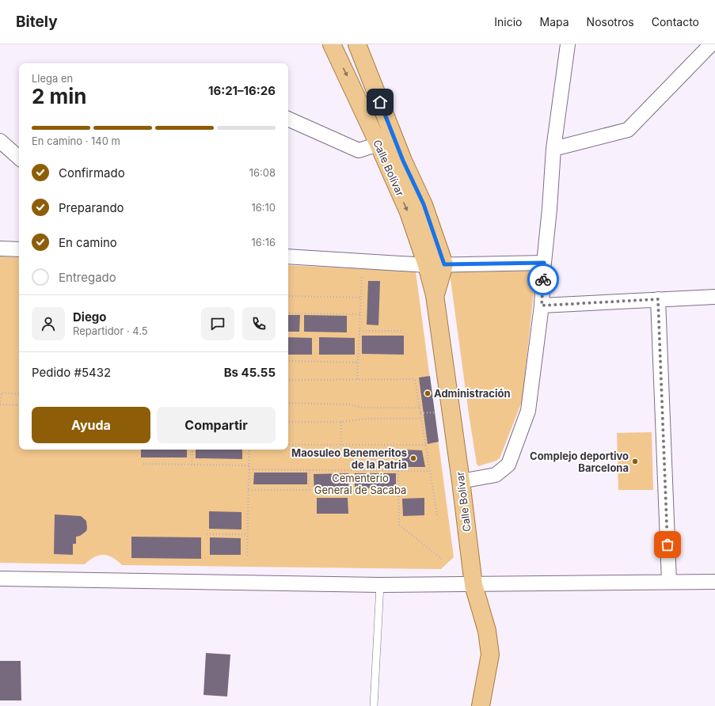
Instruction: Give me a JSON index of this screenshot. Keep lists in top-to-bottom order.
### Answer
{
  "streets": {
    "main road": ["Calle Bolívar"]
  },
  "parks": ["Cementerio General de Sacaba"],
  "places": ["Administración", "Maosuleo Benemeritos de la Patria", "Complejo deportivo Barcelona"],
  "page": {
    "header": "Bitely",
    "nav": [
      "Inicio",
      "Mapa",
      "Nosotros",
      "Contacto"
    ],
    "heading": ["2 min", "Llega en", "16:21–16:26"],
    "panel": [
      "Diego",
      "Repartidor · 4.5",
      "Pedido #5432",
      "Bs 45.55"
    ],
    "bar": "En camino · 140 m",
    "list": [
      ["Confirmado", "16:08"],
      ["Preparando", "16:10"],
      ["En camino", "16:16"],
      "Entregado"
    ],
    "buttons": ["Ayuda", "Compartir"]
  }
}
